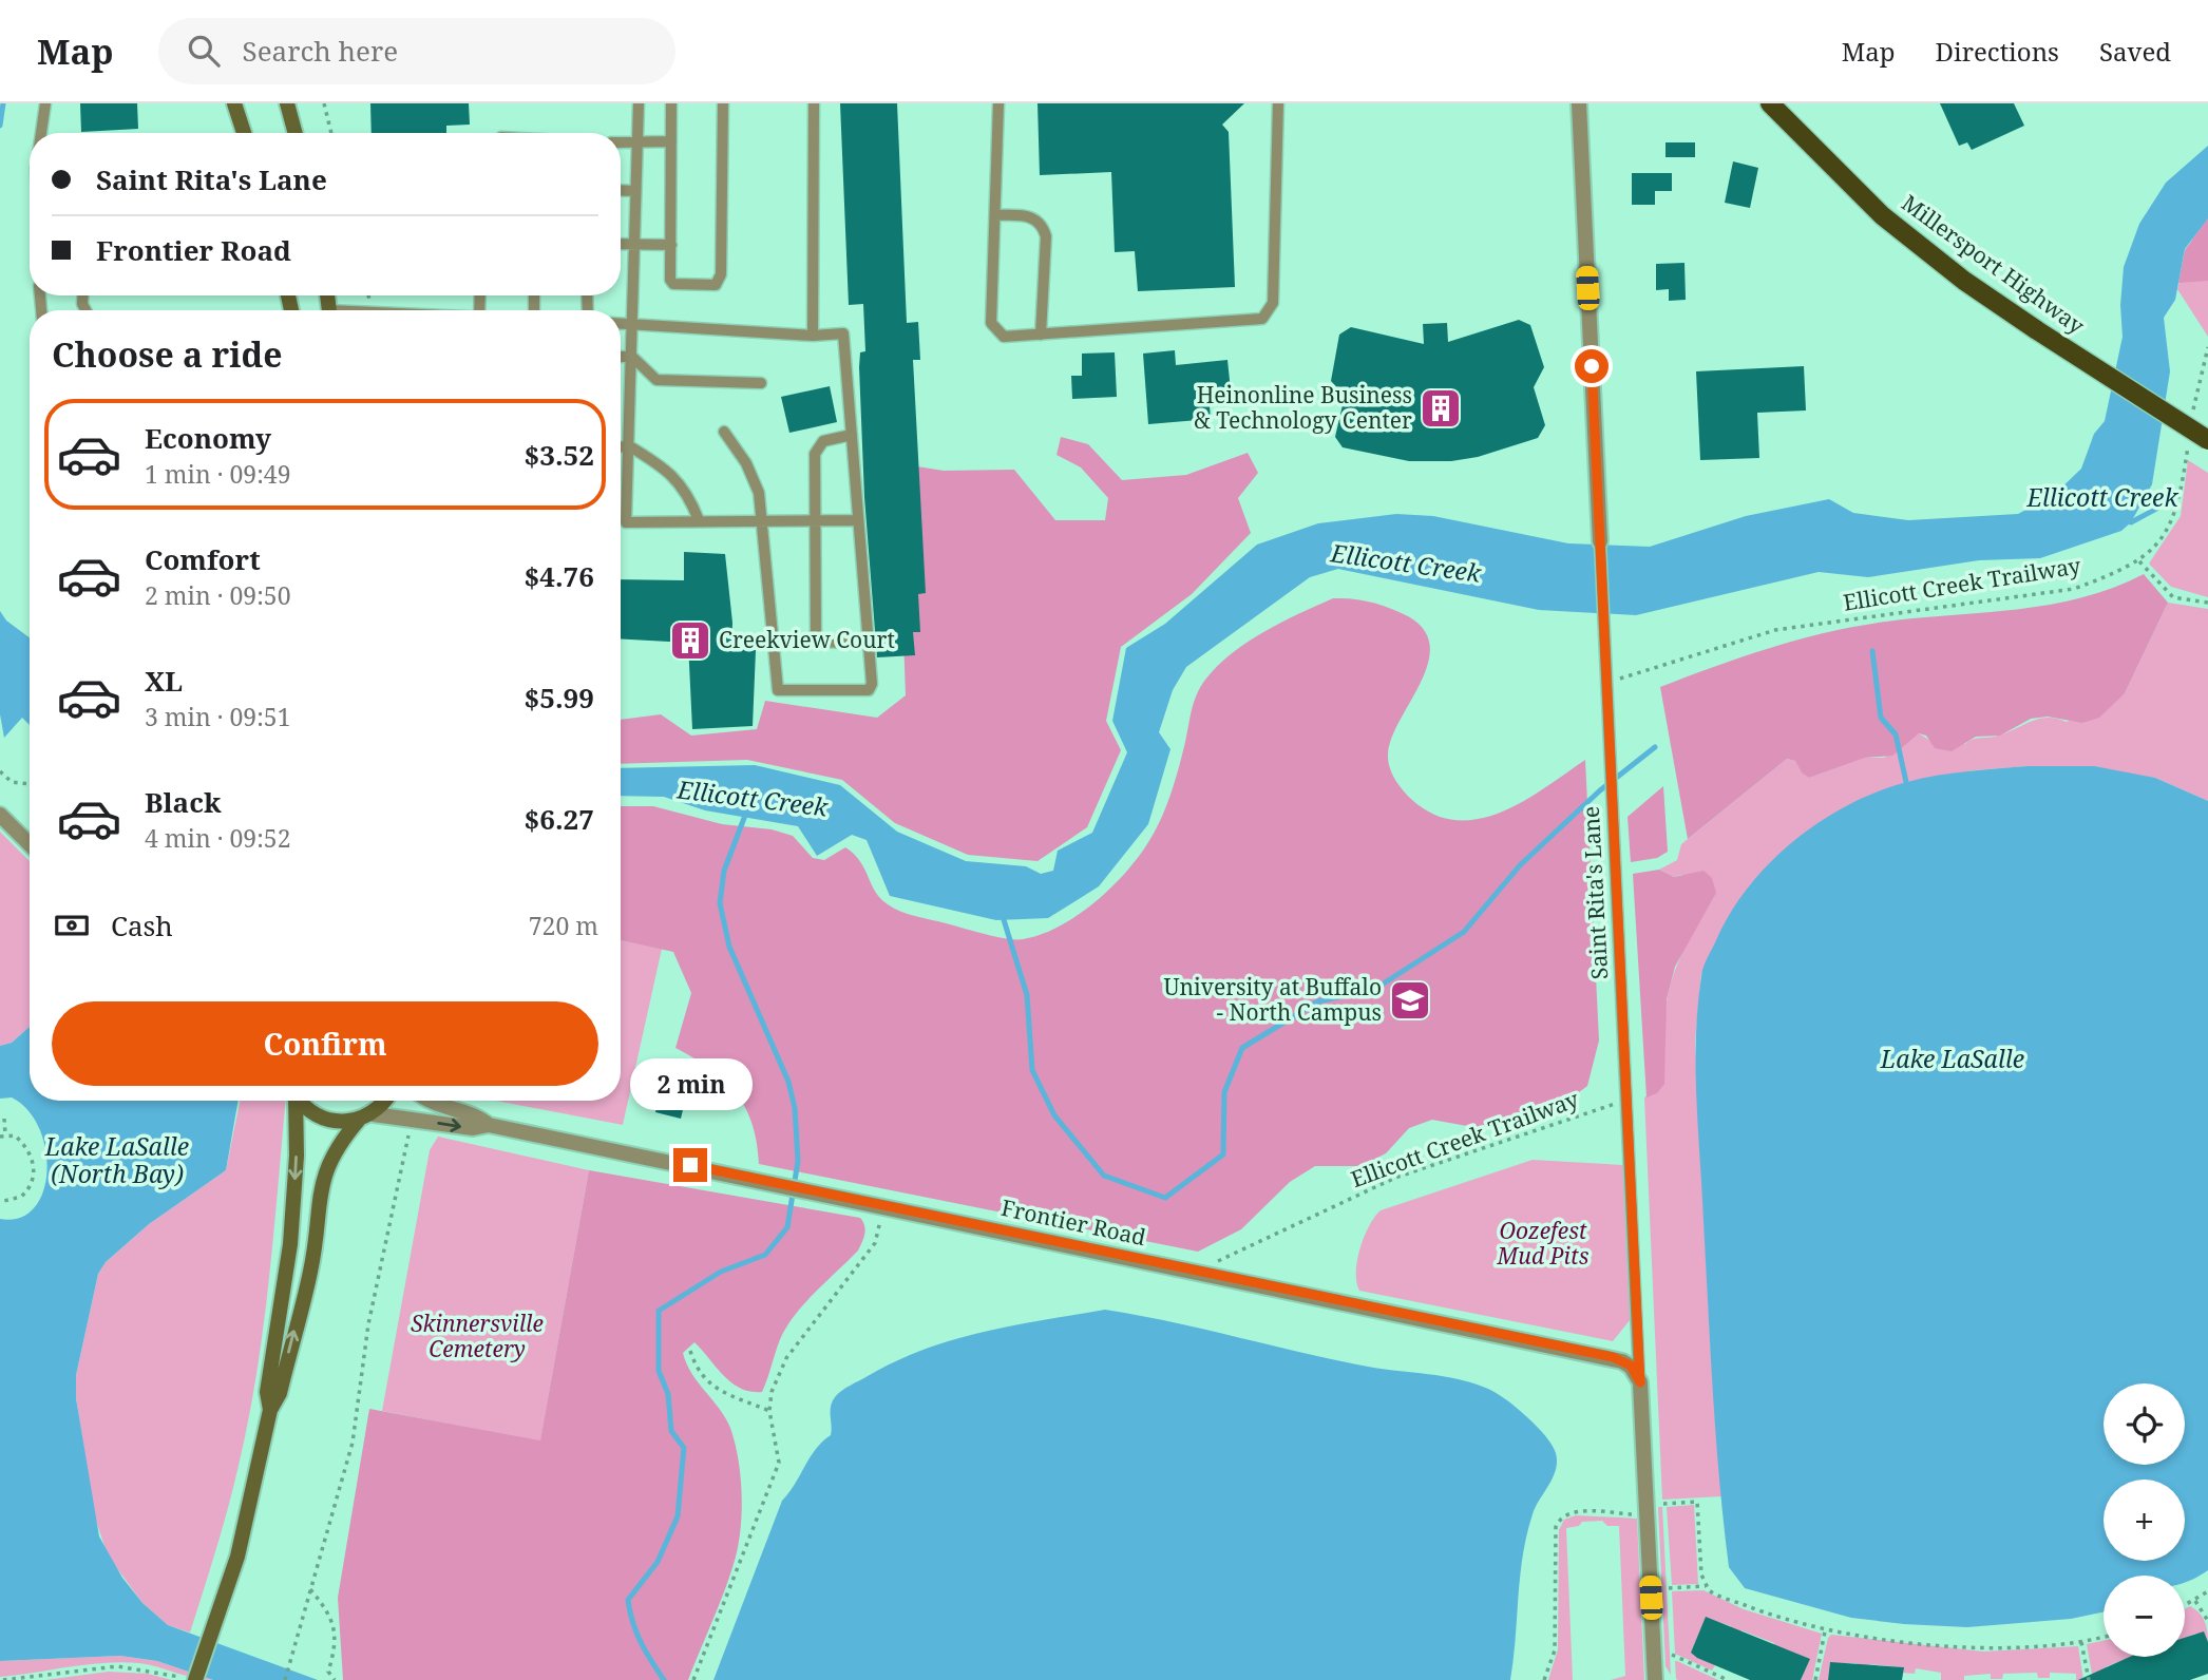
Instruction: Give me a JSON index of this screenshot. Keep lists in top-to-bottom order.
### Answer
{
  "streets": {
    "main road": ["Millersport Highway"],
    "street": ["Saint Rita's Lane", "Frontier Road"],
    "path": ["Ellicott Creek Trailway"]
  },
  "crossings": [
    ["Millersport Highway", "Ellicott Creek Trailway"],
    ["Ellicott Creek Trailway", "Saint Rita's Lane"],
    ["Ellicott Creek Trailway", "Frontier Road"],
    ["Saint Rita's Lane", "Frontier Road"]
  ],
  "water": ["Ellicott Creek", "Lake LaSalle", "Lake LaSalle (North Bay)"],
  "parks": ["Oozefest Mud Pits", "Skinnersville Cemetery"],
  "places": {
    "building": ["Heinonline Business & Technology Center", "Creekview Court"],
    "school or university": ["University at Buffalo - North Campus"]
  },
  "page": {
    "header": "Map",
    "search": "Search here",
    "nav": ["Map", "Directions", "Saved"],
    "banner": ["Saint Rita's Lane", "Frontier Road"],
    "heading": "Choose a ride",
    "list": [
      {
        "name": "Economy",
        "note": "1 min · 09:49",
        "value": "$3.52"
      },
      {
        "name": "Comfort",
        "note": "2 min · 09:50",
        "value": "$4.76"
      },
      {
        "name": "XL",
        "note": "3 min · 09:51",
        "value": "$5.99"
      },
      {
        "name": "Black",
        "note": "4 min · 09:52",
        "value": "$6.27"
      }
    ],
    "pay": ["Cash", "720 m"],
    "buttons": "Confirm",
    "bubble": "2 min",
    "map_buttons": ["+", "−"]
  }
}
